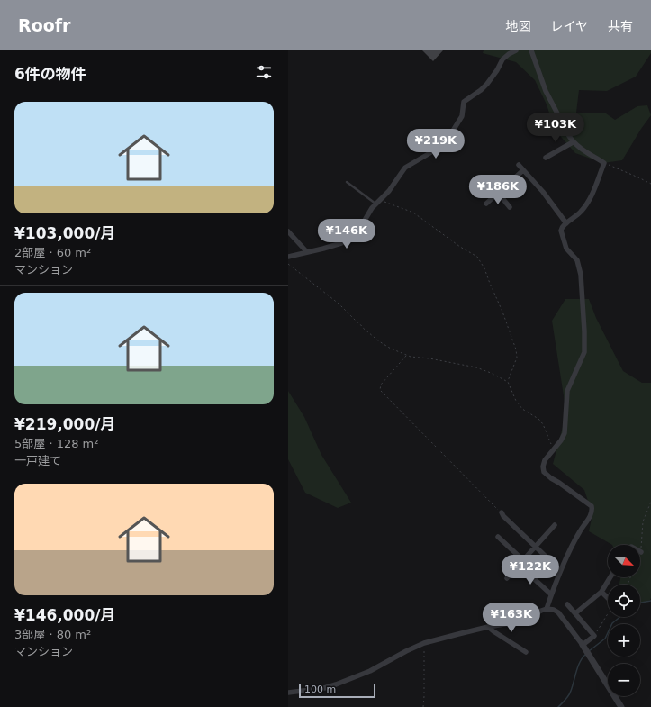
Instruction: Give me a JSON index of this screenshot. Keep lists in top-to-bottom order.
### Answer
{
  "scale_bar": "100 m",
  "north": "bottom right",
  "page": {
    "header": "Roofr",
    "nav": ["地図", "レイヤ", "共有"],
    "heading": "6件の物件",
    "list": [
      {
        "name": "¥103,000/月",
        "note": "2部屋 · 60 m² · マンション"
      },
      {
        "name": "¥219,000/月",
        "note": "5部屋 · 128 m² · 一戸建て"
      },
      {
        "name": "¥146,000/月",
        "note": "3部屋 · 80 m² · マンション"
      }
    ],
    "price": [
      "¥103K",
      "¥219K",
      "¥186K",
      "¥146K",
      "¥122K",
      "¥163K"
    ],
    "map_buttons": ["+", "−"],
    "scale": "100 m"
  }
}
